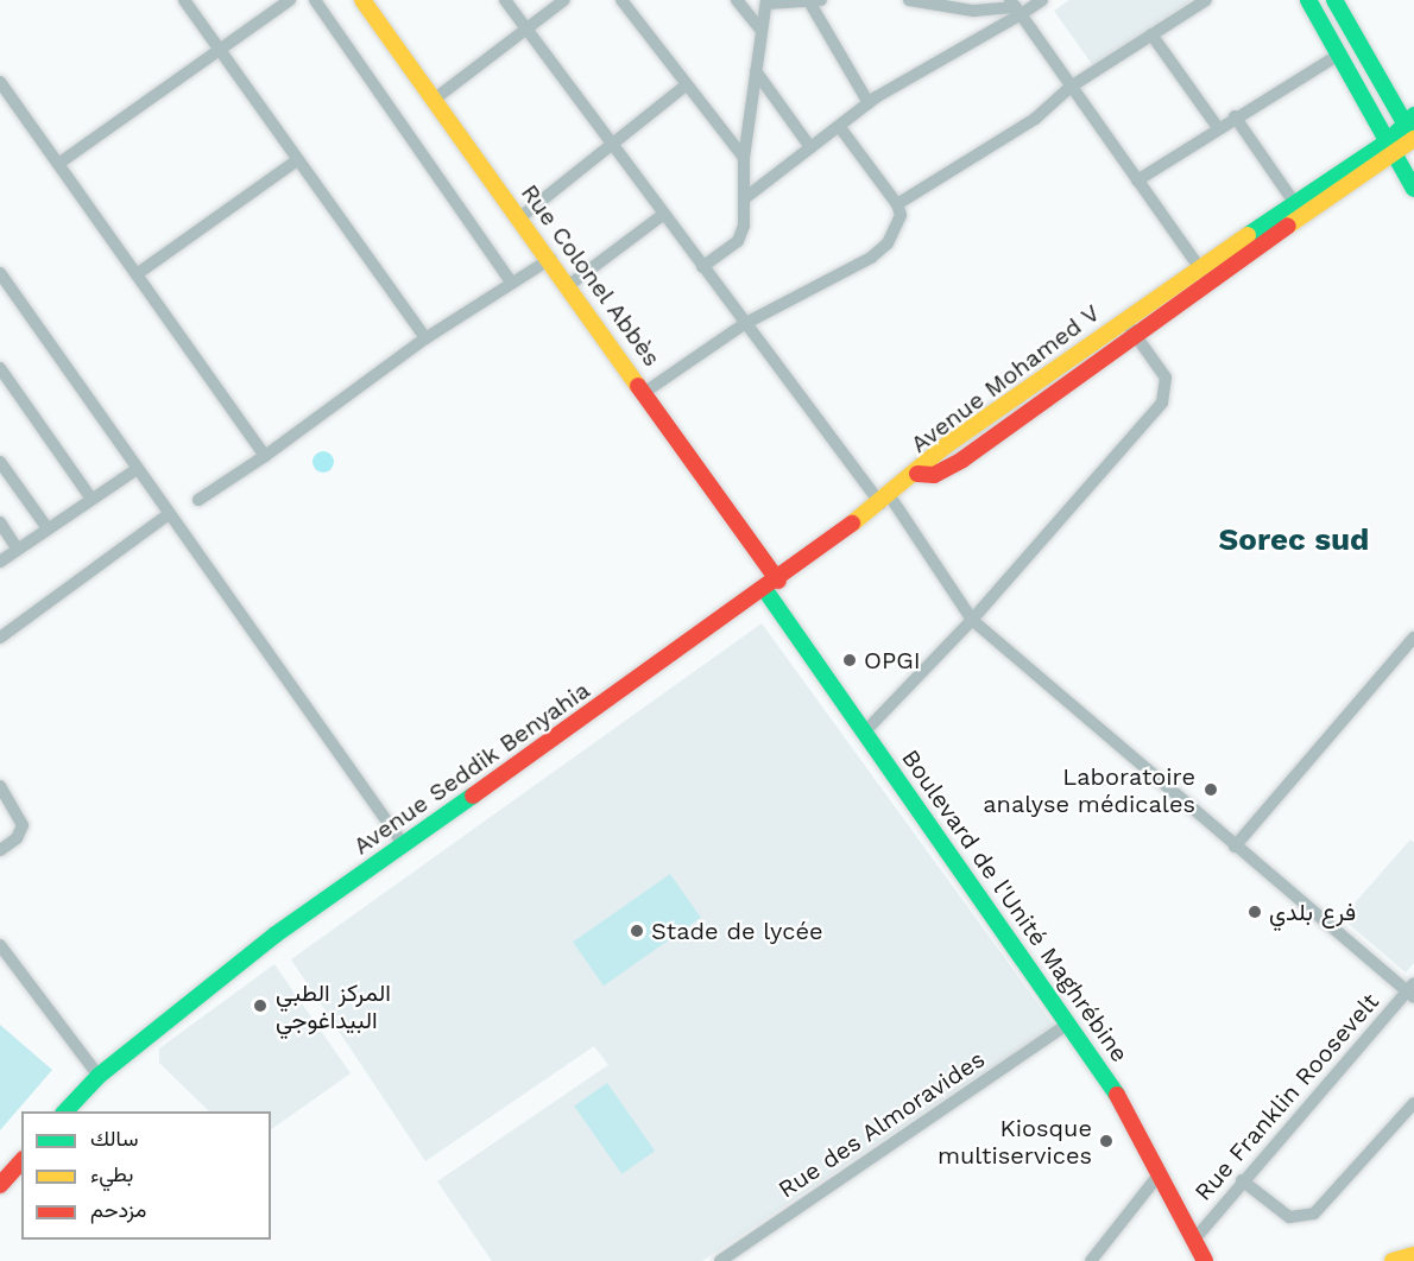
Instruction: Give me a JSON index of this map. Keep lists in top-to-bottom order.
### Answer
{
  "streets": {
    "street": [
      "Rue Colonel Abbès",
      "Avenue Mohamed V",
      "Avenue Seddik Benyahia",
      "Boulevard de l'Unité Maghrébine",
      "Rue Franklin Roosevelt",
      "Rue des Almoravides"
    ]
  },
  "crossings": [
    ["Rue Colonel Abbès", "Avenue Seddik Benyahia"],
    ["Rue Colonel Abbès", "Boulevard de l'Unité Maghrébine"],
    ["Avenue Mohamed V", "Avenue Seddik Benyahia"],
    ["Avenue Seddik Benyahia", "Boulevard de l'Unité Maghrébine"],
    ["Boulevard de l'Unité Maghrébine", "Rue Franklin Roosevelt"],
    ["Boulevard de l'Unité Maghrébine", "Rue des Almoravides"]
  ],
  "districts": ["Sorec sud"],
  "places": [
    "OPGI",
    "Laboratoire analyse médicales",
    "فرع بلدي",
    "Stade de lycée",
    "المركز الطبي البيداغوجي",
    "Kiosque multiservices"
  ],
  "legend": ["سالك", "بطيء", "مزدحم"]
}
